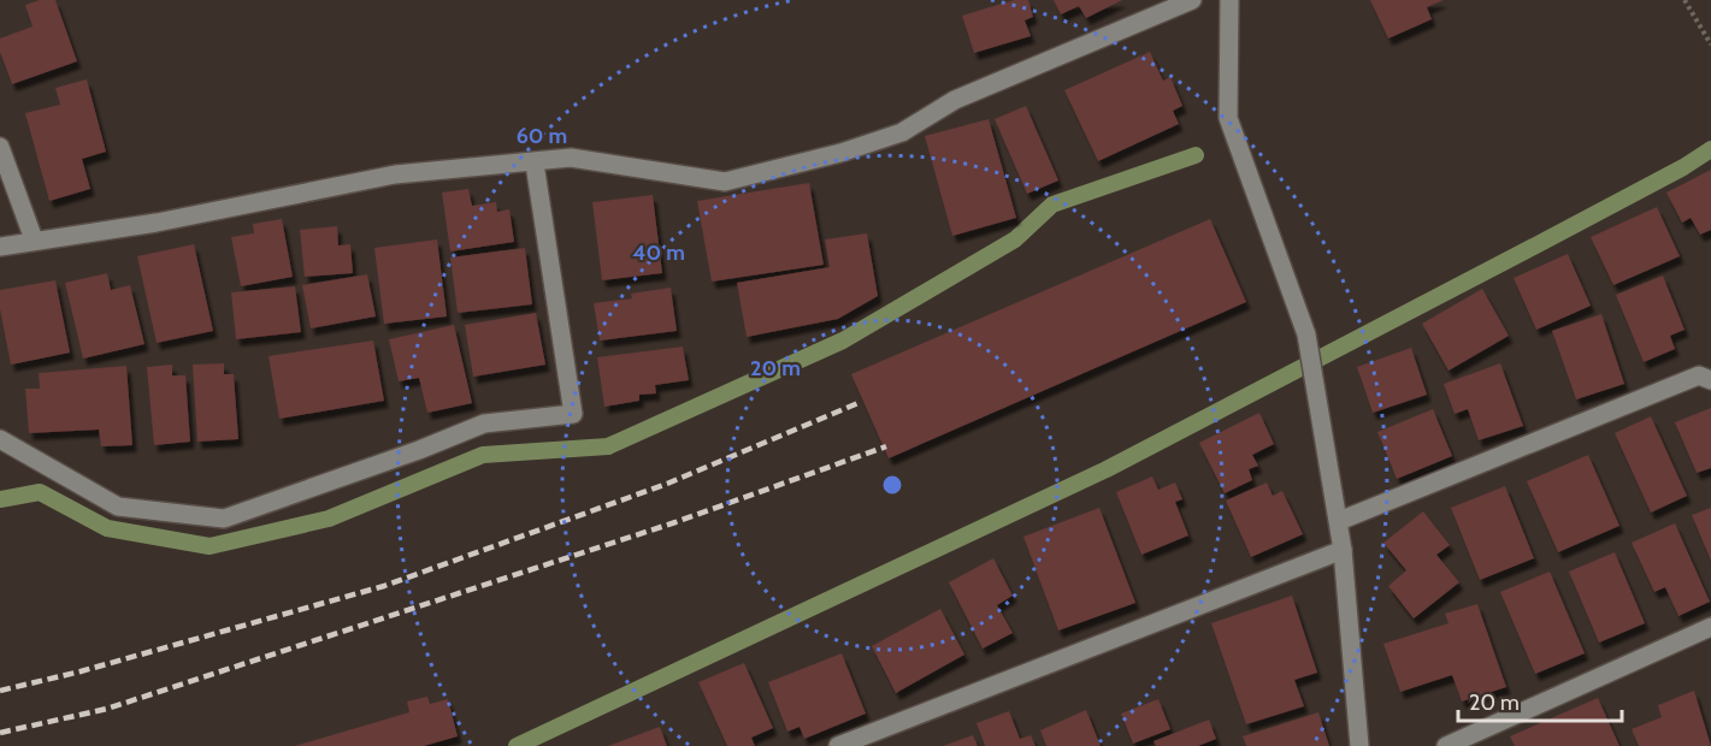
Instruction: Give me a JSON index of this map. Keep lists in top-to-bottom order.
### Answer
{
  "scale_bar": "20 m",
  "rings": ["60 m", "40 m", "20 m"]
}
